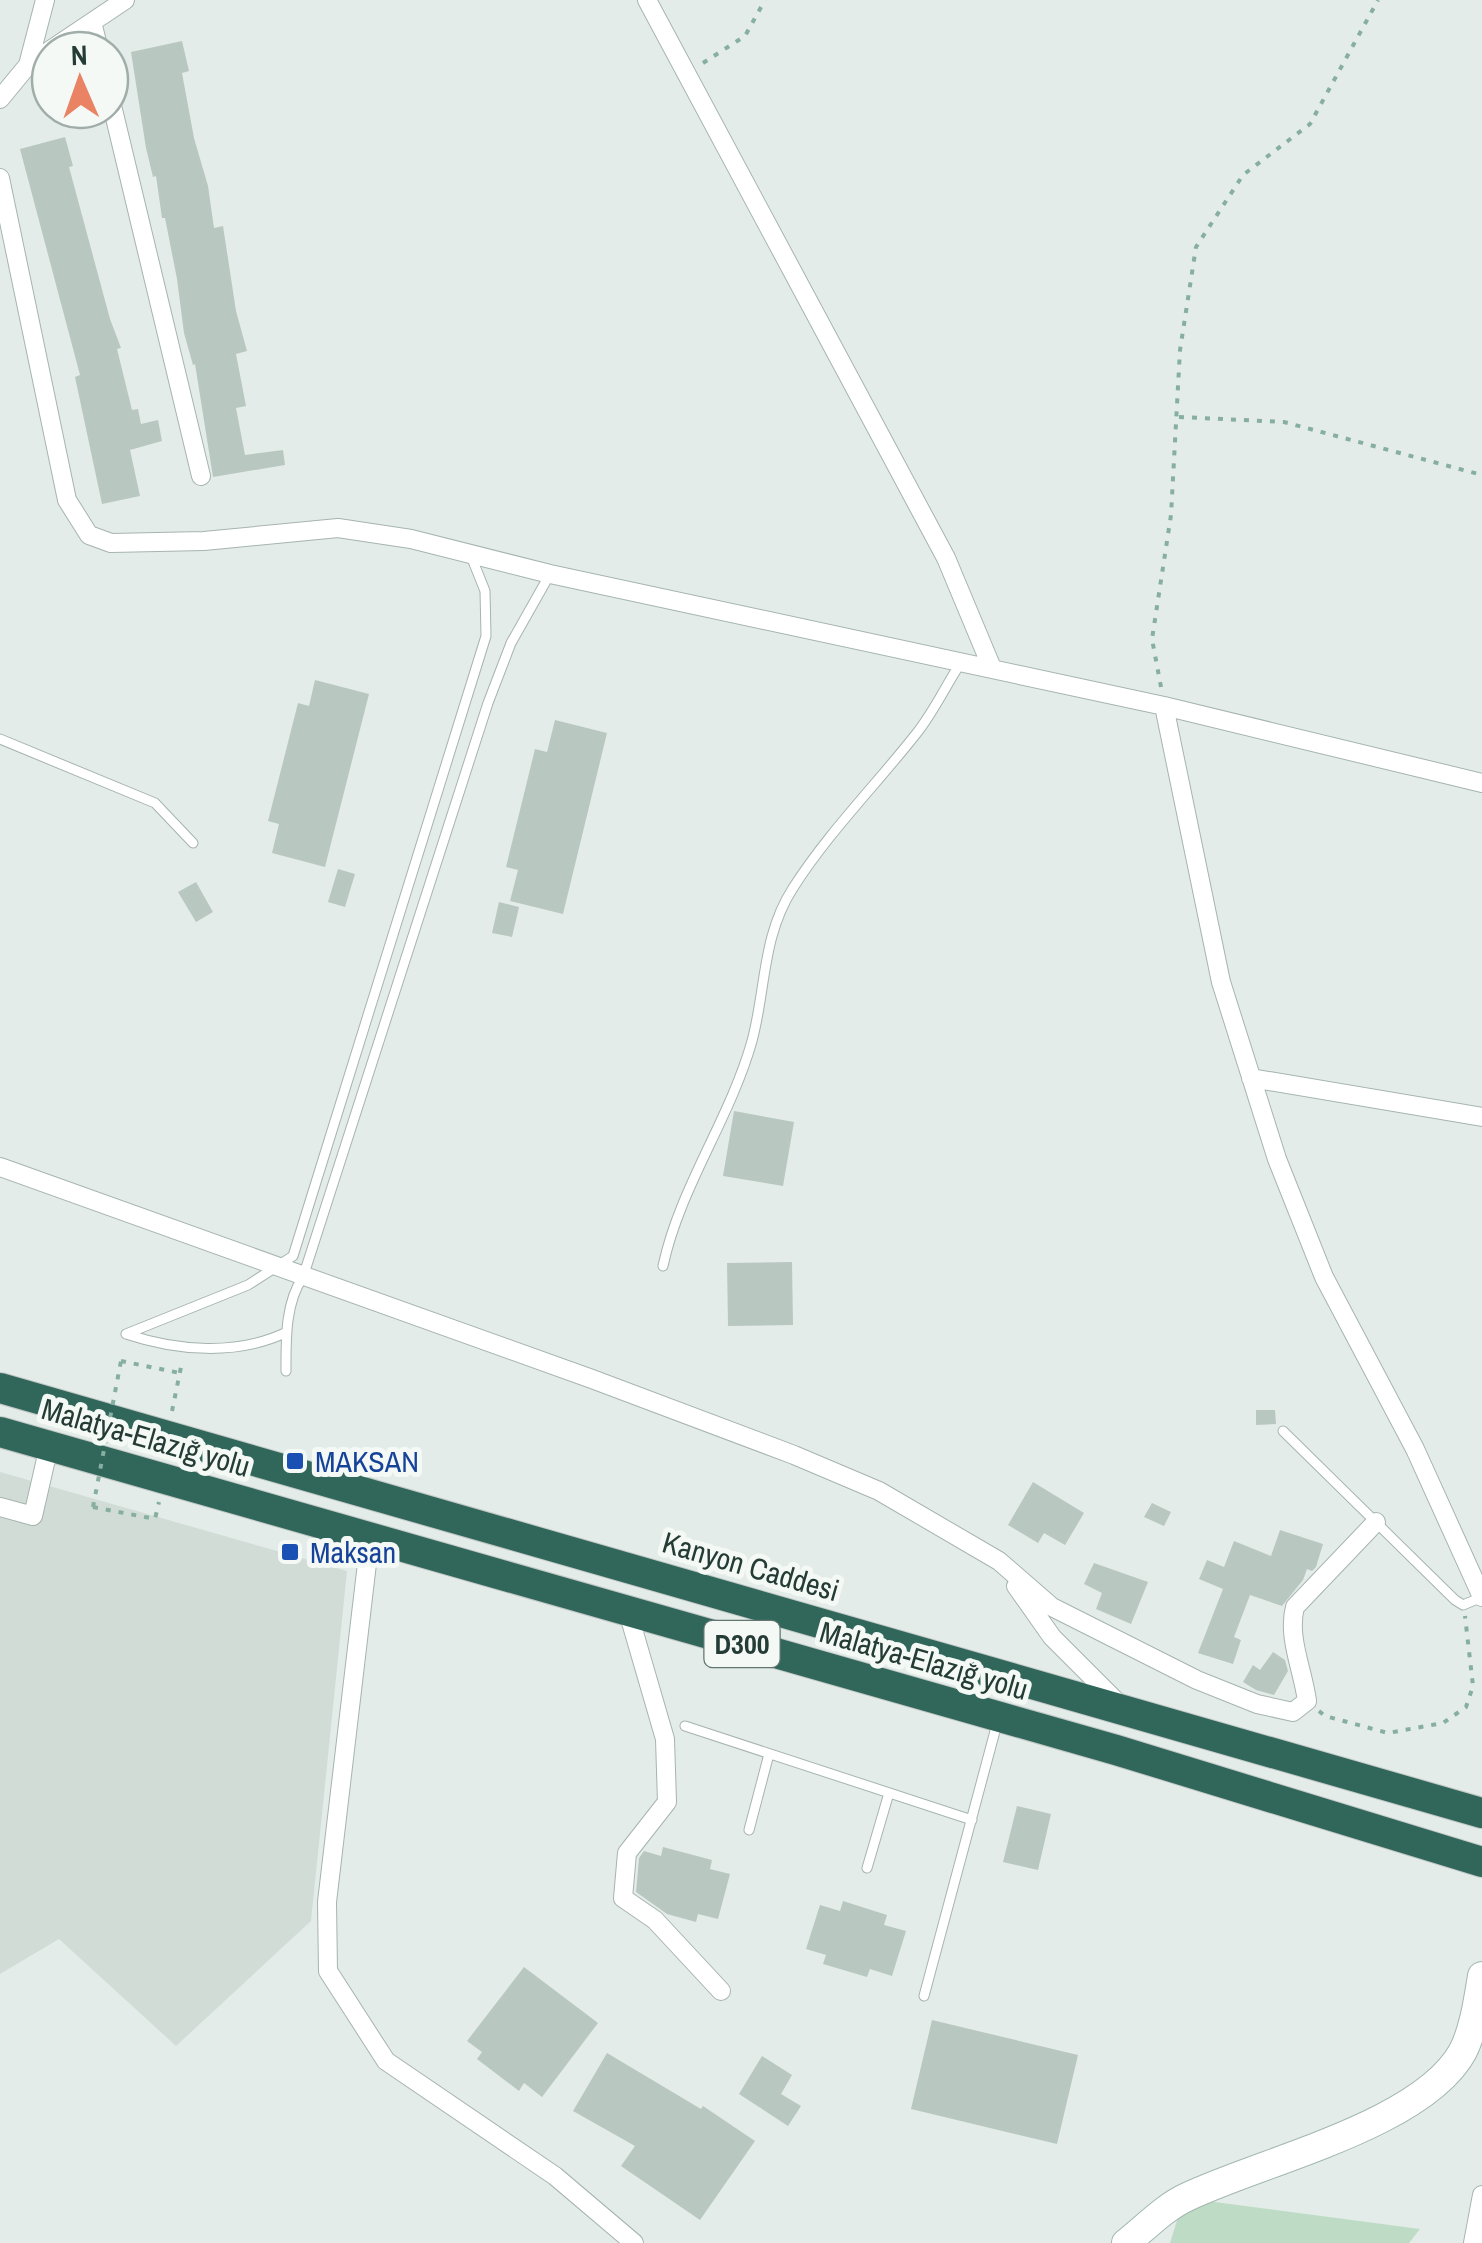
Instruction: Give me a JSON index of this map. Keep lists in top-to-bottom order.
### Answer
{
  "streets": {
    "highway": ["Malatya-Elazığ yolu", "Kanyon Caddesi", "D300"]
  },
  "places": {
    "transit": ["MAKSAN", "Maksan"]
  },
  "north": "top"
}
